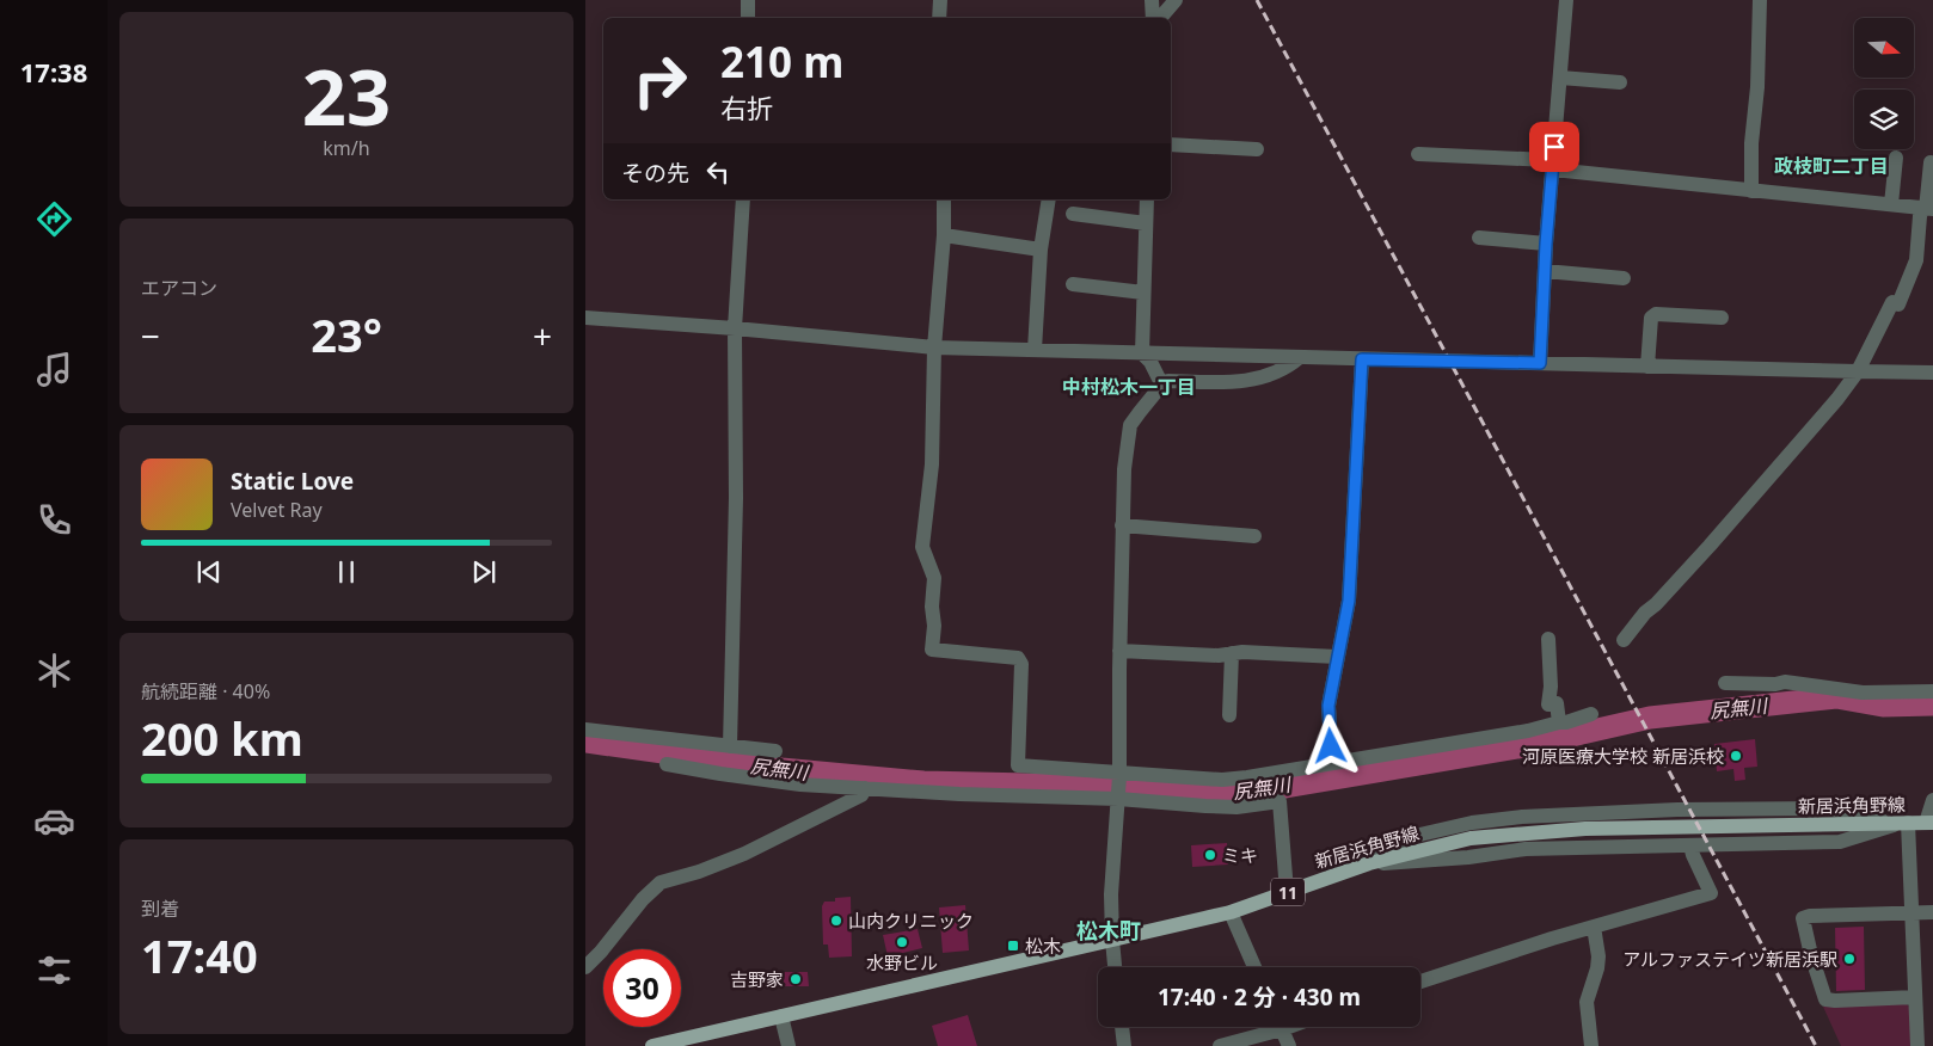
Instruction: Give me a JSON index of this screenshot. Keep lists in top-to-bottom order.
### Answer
{
  "streets": {
    "main road": ["新居浜角野線", "11"]
  },
  "districts": ["政枝町二丁目", "中村松木一丁目", "松木町"],
  "water": ["尻無川"],
  "places": {
    "other": [
      "河原医療大学校 新居浜校",
      "ミキ",
      "山内クリニック",
      "水野ビル",
      "アルファステイツ新居浜駅",
      "吉野家"
    ],
    "transit": ["松木"]
  },
  "north": "right",
  "page": {
    "tabs": "17:38",
    "tile": [
      ["23", "km/h"],
      "エアコン",
      ["航続距離 · 40%", "200 km"],
      ["到着", "17:40"]
    ],
    "turn": ["210 m", "右折"],
    "then": "その先",
    "heat": ["−", "23°", "+"],
    "song": ["Static Love", "Velvet Ray"],
    "limit": "30",
    "trip": "17:40 · 2 分 · 430 m"
  }
}
